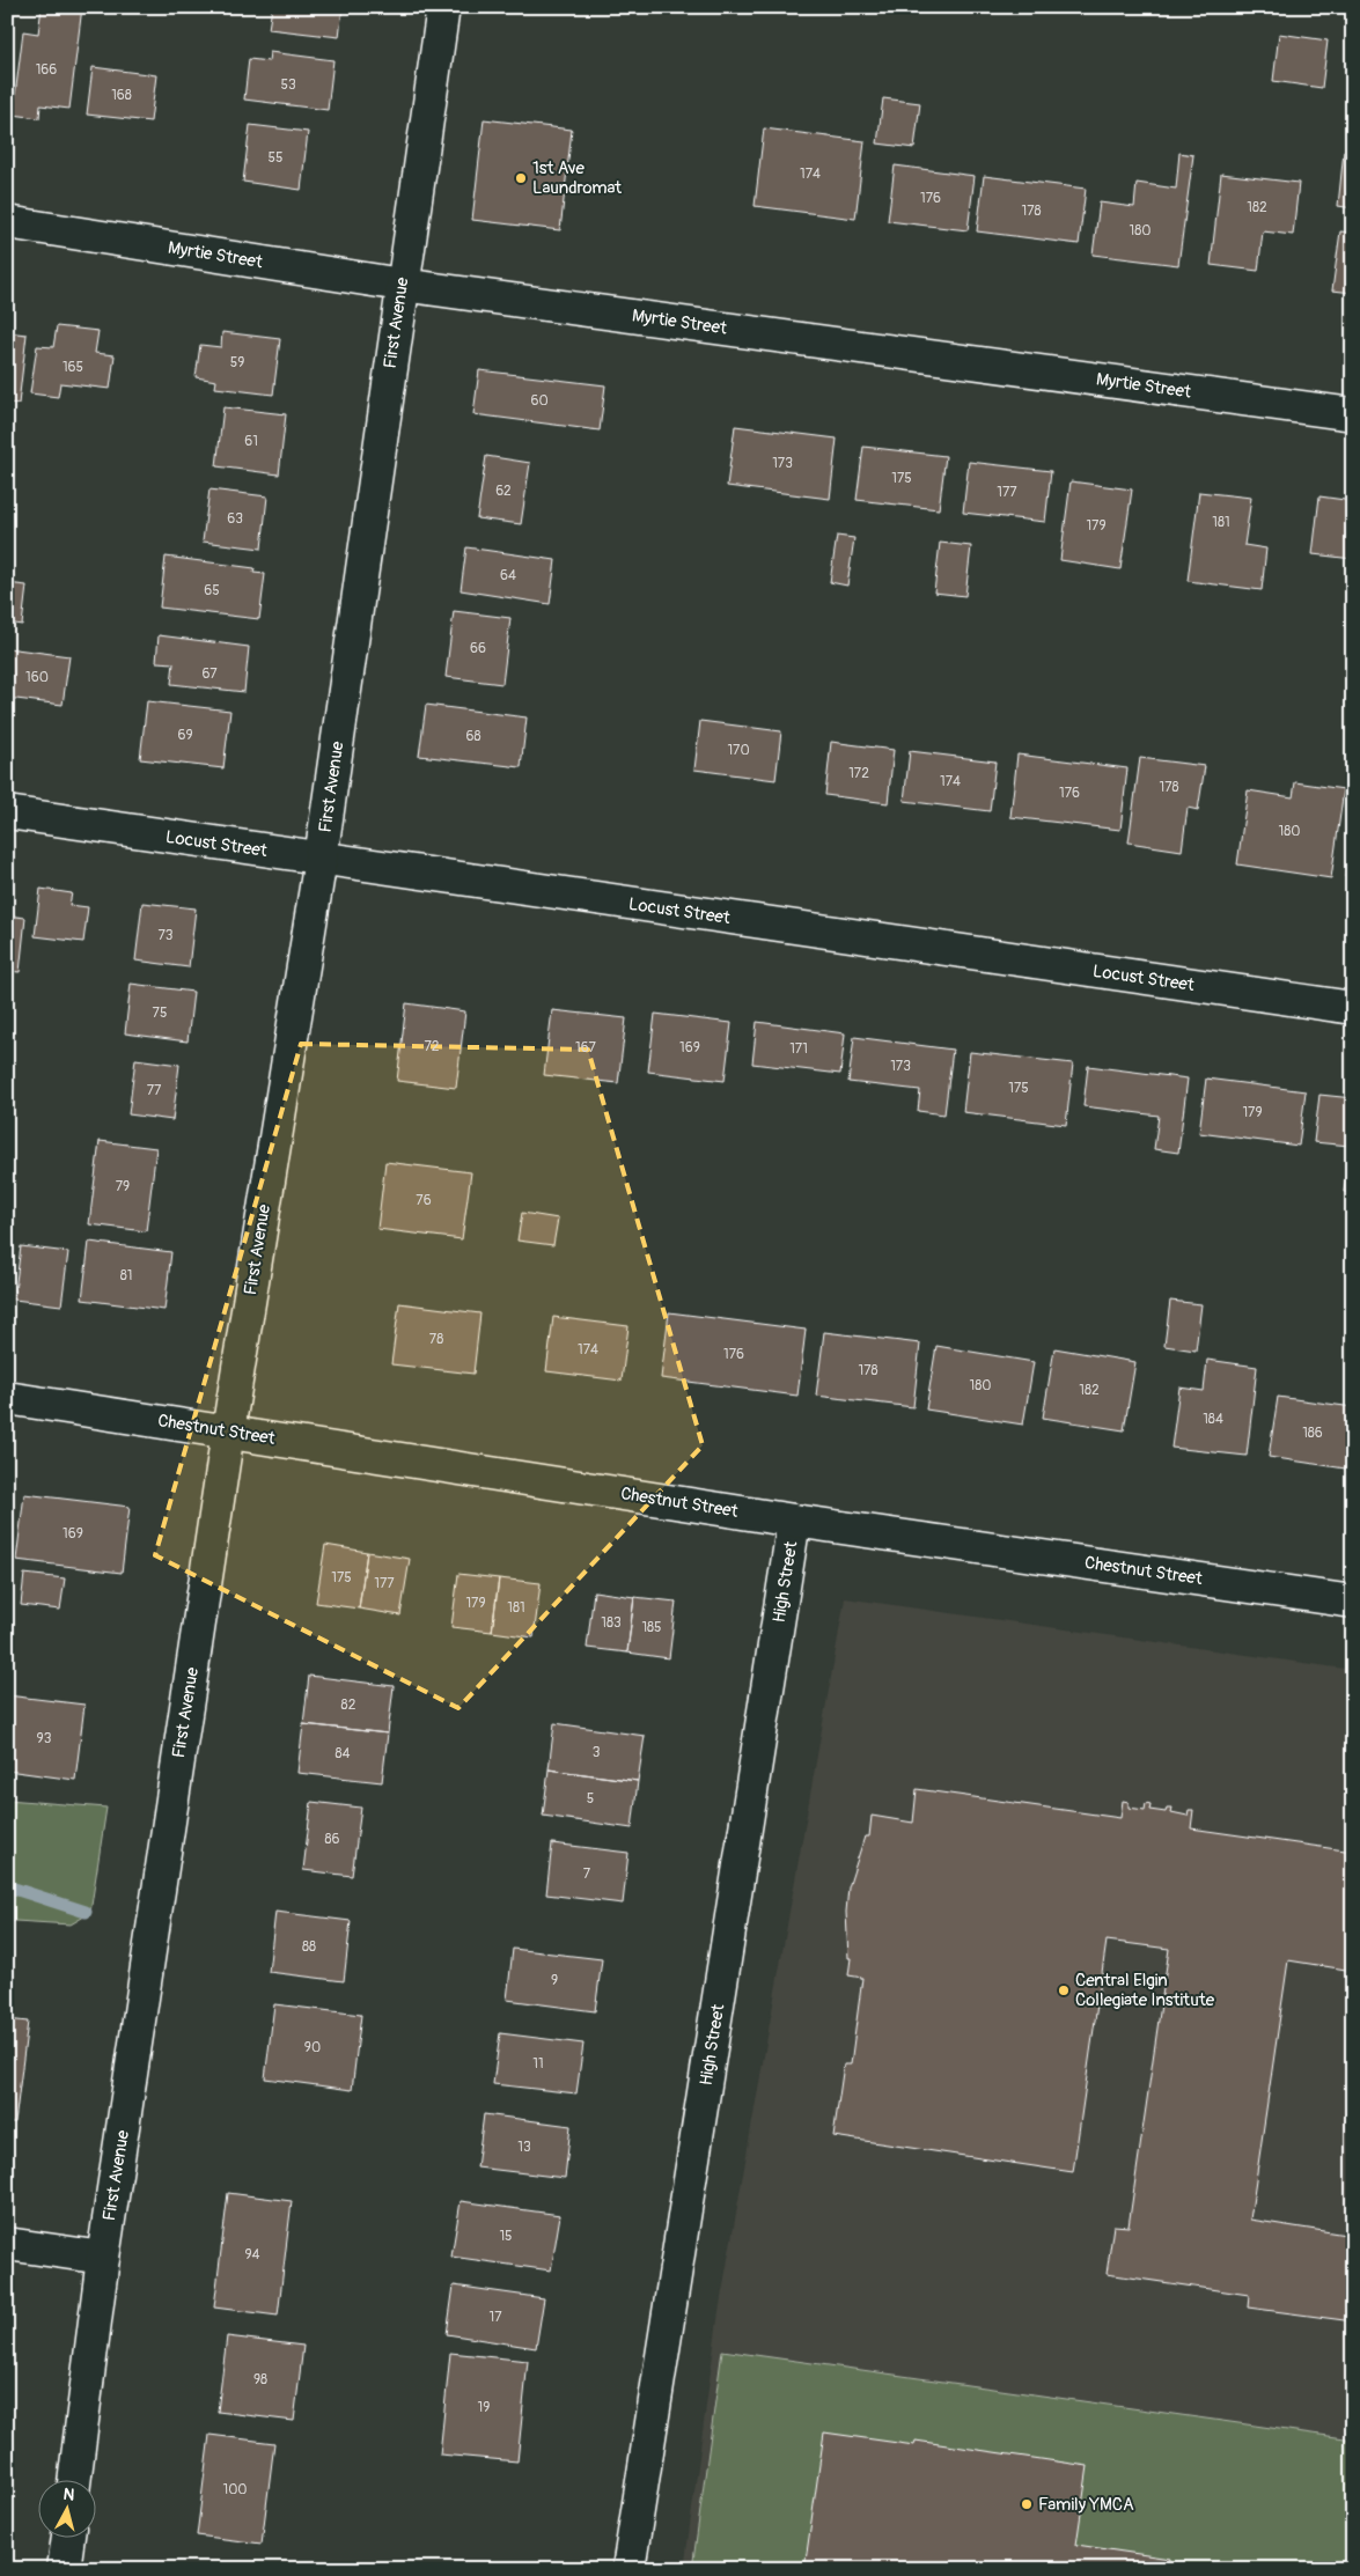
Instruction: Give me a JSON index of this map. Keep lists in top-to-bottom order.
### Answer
{
  "streets": {
    "street": [
      "Myrtie Street",
      "First Avenue",
      "Locust Street",
      "Chestnut Street",
      "High Street"
    ]
  },
  "crossings": [
    ["Myrtie Street", "First Avenue"],
    ["First Avenue", "Locust Street"],
    ["First Avenue", "Chestnut Street"],
    ["Chestnut Street", "High Street"]
  ],
  "places": ["1st Ave Laundromat", "Central Elgin Collegiate Institute", "Family YMCA"],
  "house_numbers": [
    "166",
    "53",
    "168",
    "55",
    "174",
    "176",
    "182",
    "178",
    "180",
    "59",
    "165",
    "60",
    "61",
    "173",
    "175",
    "62",
    "177",
    "63",
    "181",
    "179",
    "64",
    "65",
    "66",
    "67",
    "160",
    "69",
    "68",
    "170",
    "172",
    "174",
    "178",
    "176",
    "180",
    "73",
    "75",
    "72",
    "167",
    "169",
    "171",
    "173",
    "175",
    "77",
    "179",
    "79",
    "76",
    "81",
    "78",
    "174",
    "176",
    "178",
    "180",
    "182",
    "184",
    "186",
    "169",
    "175",
    "177",
    "179",
    "181",
    "183",
    "185",
    "82",
    "93",
    "3",
    "84",
    "5",
    "86",
    "7",
    "88",
    "9",
    "90",
    "11",
    "13",
    "15",
    "94",
    "17",
    "98",
    "19",
    "100"
  ],
  "north": "top"
}
